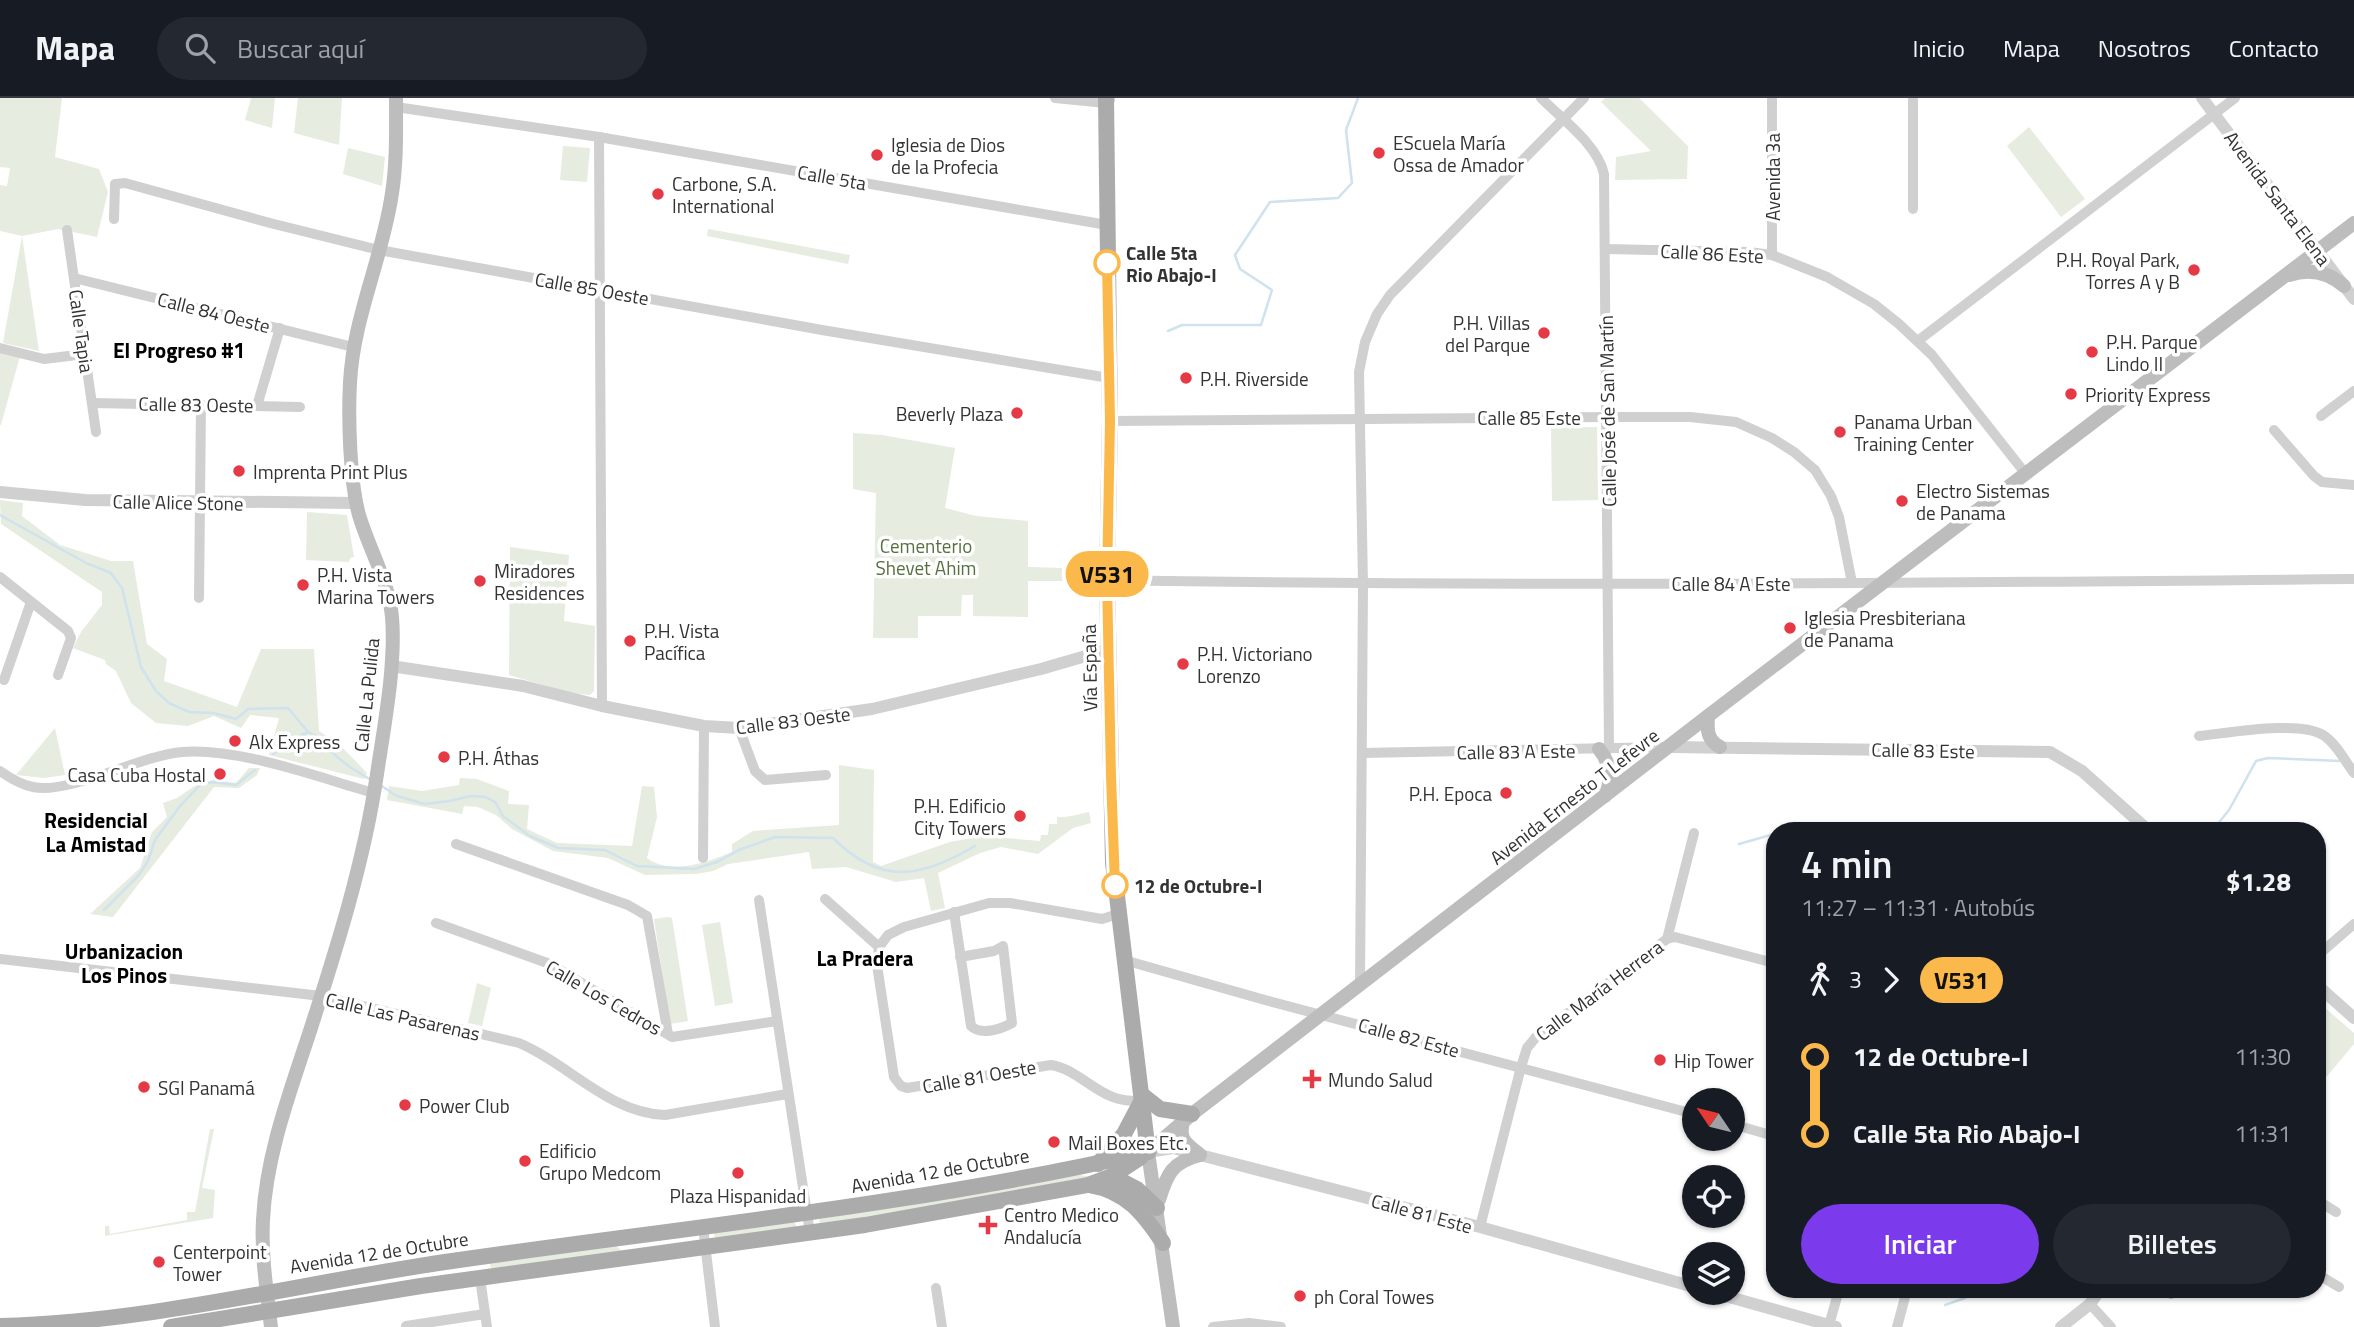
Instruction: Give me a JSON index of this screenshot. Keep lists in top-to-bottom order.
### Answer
{
  "streets": {
    "main road": [
      "Vía España",
      "Calle La Pulida",
      "Avenida Ernesto T Lefevre",
      "Avenida 12 de Octubre"
    ],
    "street": [
      "Calle 5ta",
      "Avenida 3a",
      "Avenida Santa Elena",
      "Calle 86 Este",
      "Calle 85 Oeste",
      "Calle 84 Oeste",
      "Calle Tapia",
      "Calle 83 Oeste",
      "Calle José de San Martín",
      "Calle 85 Este",
      "Calle Alice Stone",
      "Calle 84 A Este",
      "Calle 83 Este",
      "Calle 83 A Este",
      "Calle María Herrera",
      "Calle Los Cedros",
      "Calle Las Pasarenas",
      "Calle 82 Este",
      "Calle 81 Oeste",
      "Calle 81 Este"
    ]
  },
  "crossings": [
    ["Calle 5ta", "Vía España"],
    ["Calle 5ta", "Calle La Pulida"],
    ["Avenida 3a", "Calle 86 Este"],
    ["Avenida Santa Elena", "Avenida Ernesto T Lefevre"],
    ["Calle 86 Este", "Calle José de San Martín"],
    ["Calle 86 Este", "Avenida Ernesto T Lefevre"],
    ["Calle 85 Oeste", "Vía España"],
    ["Calle 85 Oeste", "Calle La Pulida"],
    ["Calle 84 Oeste", "Calle Tapia"],
    ["Calle 84 Oeste", "Calle La Pulida"],
    ["Calle Tapia", "Calle 83 Oeste"],
    ["Calle 83 Oeste", "Vía España"],
    ["Calle 83 Oeste", "Calle La Pulida"],
    ["Calle José de San Martín", "Calle 85 Este"],
    ["Calle José de San Martín", "Calle 84 A Este"],
    ["Calle José de San Martín", "Calle 83 A Este"],
    ["Calle 85 Este", "Calle 84 A Este"],
    ["Calle 85 Este", "Vía España"],
    ["Calle Alice Stone", "Calle La Pulida"],
    ["Calle 84 A Este", "Vía España"],
    ["Calle 84 A Este", "Avenida Ernesto T Lefevre"],
    ["Vía España", "Avenida Ernesto T Lefevre"],
    ["Vía España", "Calle 82 Este"],
    ["Vía España", "Calle 81 Oeste"],
    ["Vía España", "Avenida 12 de Octubre"],
    ["Vía España", "Calle 81 Este"],
    ["Calle La Pulida", "Calle Las Pasarenas"],
    ["Calle La Pulida", "Avenida 12 de Octubre"],
    ["Calle 83 Este", "Calle 83 A Este"],
    ["Calle 83 Este", "Avenida Ernesto T Lefevre"],
    ["Calle 83 A Este", "Avenida Ernesto T Lefevre"],
    ["Avenida Ernesto T Lefevre", "Calle 82 Este"],
    ["Avenida Ernesto T Lefevre", "Avenida 12 de Octubre"],
    ["Avenida Ernesto T Lefevre", "Calle 81 Este"],
    ["Calle María Herrera", "Calle 82 Este"],
    ["Calle María Herrera", "Calle 81 Este"],
    ["Avenida 12 de Octubre", "Calle 81 Este"]
  ],
  "districts": [
    "El Progreso #1",
    "Residencial La Amistad",
    "Urbanizacion Los Pinos",
    "La Pradera"
  ],
  "parks": ["Cementerio Shevet Ahim"],
  "places": {
    "other": [
      "EScuela María Ossa de Amador",
      "Iglesia de Dios de la Profecia",
      "Carbone, S.A. International",
      "Calle 5ta Rio Abajo-I",
      "P.H. Royal Park, Torres A y B",
      "P.H. Villas del Parque",
      "P.H. Parque Lindo II",
      "P.H. Riverside",
      "Priority Express",
      "Beverly Plaza",
      "Panama Urban Training Center",
      "Imprenta Print Plus",
      "Electro Sistemas de Panama",
      "Miradores Residences",
      "P.H. Vista Marina Towers",
      "Iglesia Presbiteriana de Panama",
      "P.H. Vista Pacífica",
      "P.H. Victoriano Lorenzo",
      "Alx Express",
      "P.H. Áthas",
      "Casa Cuba Hostal",
      "P.H. Epoca",
      "P.H. Edificio City Towers",
      "12 de Octubre-I",
      "Hip Tower",
      "SGI Panamá",
      "Power Club",
      "Mail Boxes Etc.",
      "Edificio Grupo Medcom",
      "Plaza Hispanidad",
      "Centerpoint Tower",
      "ph Coral Towes"
    ],
    "health": ["Mundo Salud", "Centro Medico Andalucía"]
  },
  "lines": ["bus line V531"],
  "north": "top left",
  "page": {
    "header": "Mapa",
    "search": "Buscar aquí",
    "nav": [
      "Inicio",
      "Mapa",
      "Nosotros",
      "Contacto"
    ],
    "on_map": "V531",
    "heading": ["4 min", "11:27 – 11:31 · Autobús", "$1.28"],
    "legs": ["3", "V531"],
    "list": [
      {
        "name": "12 de Octubre-I",
        "value": "11:30"
      },
      {
        "name": "Calle 5ta Rio Abajo-I",
        "value": "11:31"
      }
    ],
    "buttons": ["Iniciar", "Billetes"]
  }
}
